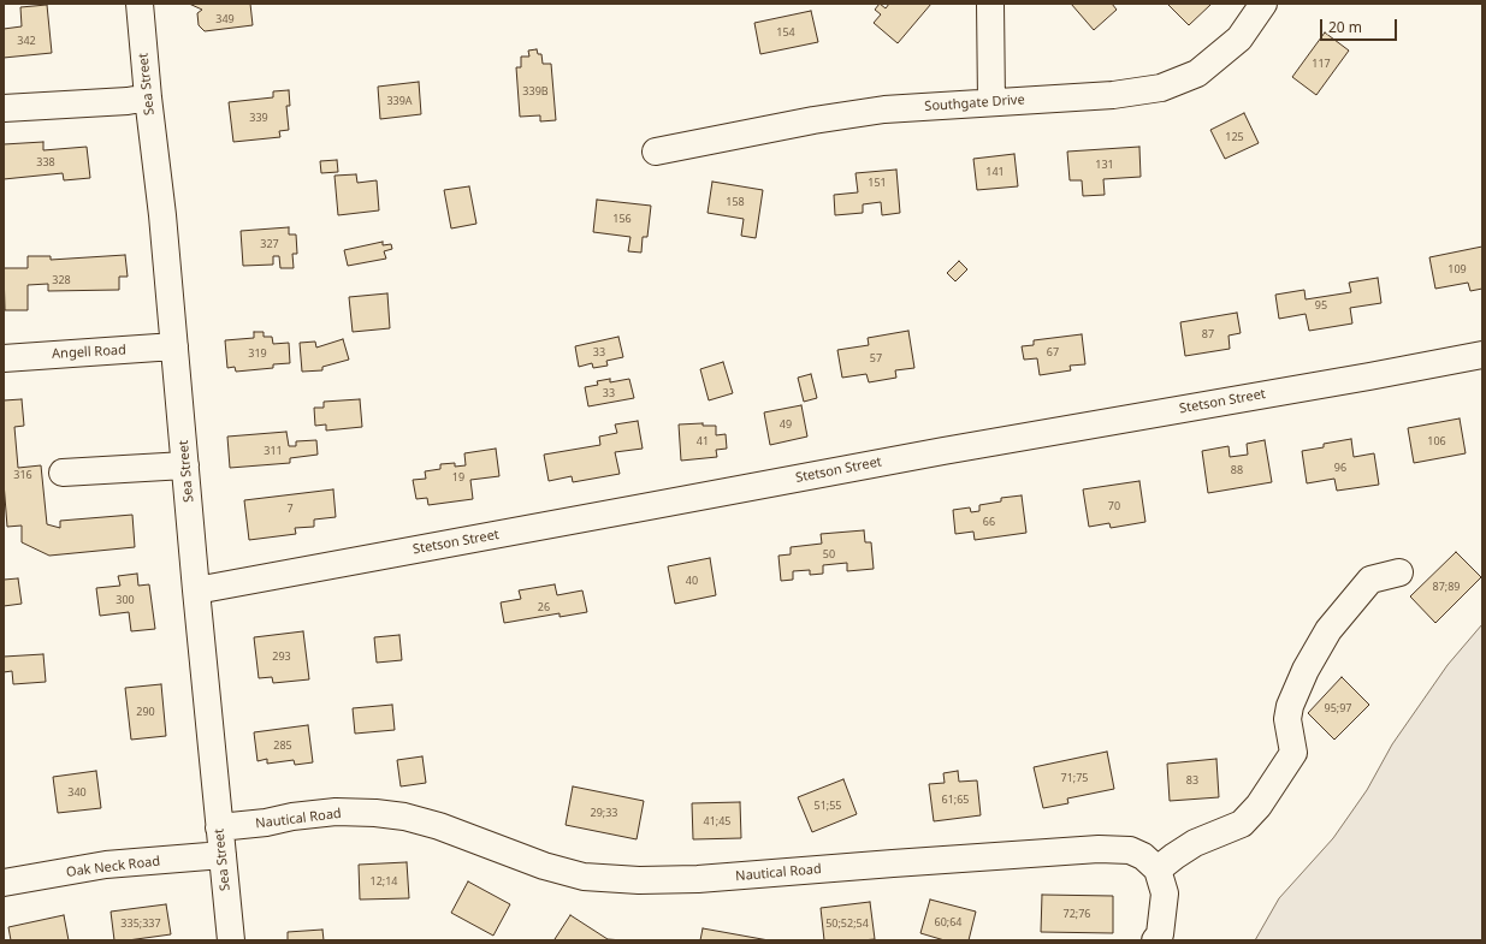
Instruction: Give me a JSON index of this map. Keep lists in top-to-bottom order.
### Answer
{
  "streets": {
    "street": [
      "Sea Street",
      "Southgate Drive",
      "Angell Road",
      "Stetson Street",
      "Nautical Road",
      "Oak Neck Road"
    ]
  },
  "crossings": [
    ["Sea Street", "Angell Road"],
    ["Sea Street", "Stetson Street"],
    ["Sea Street", "Nautical Road"],
    ["Sea Street", "Oak Neck Road"]
  ],
  "house_numbers": [
    "349",
    "154",
    "342",
    "117",
    "339B",
    "339A",
    "339",
    "125",
    "338",
    "131",
    "141",
    "151",
    "158",
    "156",
    "327",
    "109",
    "328",
    "95",
    "87",
    "33",
    "67",
    "319",
    "57",
    "33",
    "49",
    "41",
    "106",
    "311",
    "96",
    "88",
    "316",
    "19",
    "70",
    "7",
    "66",
    "50",
    "40",
    "87;89",
    "300",
    "26",
    "293",
    "95;97",
    "290",
    "285",
    "71;75",
    "83",
    "340",
    "61;65",
    "51;55",
    "29;33",
    "41;45",
    "12;14",
    "72;76",
    "60;64",
    "335;337",
    "50;52;54"
  ],
  "scale_bar": "20 m"
}
